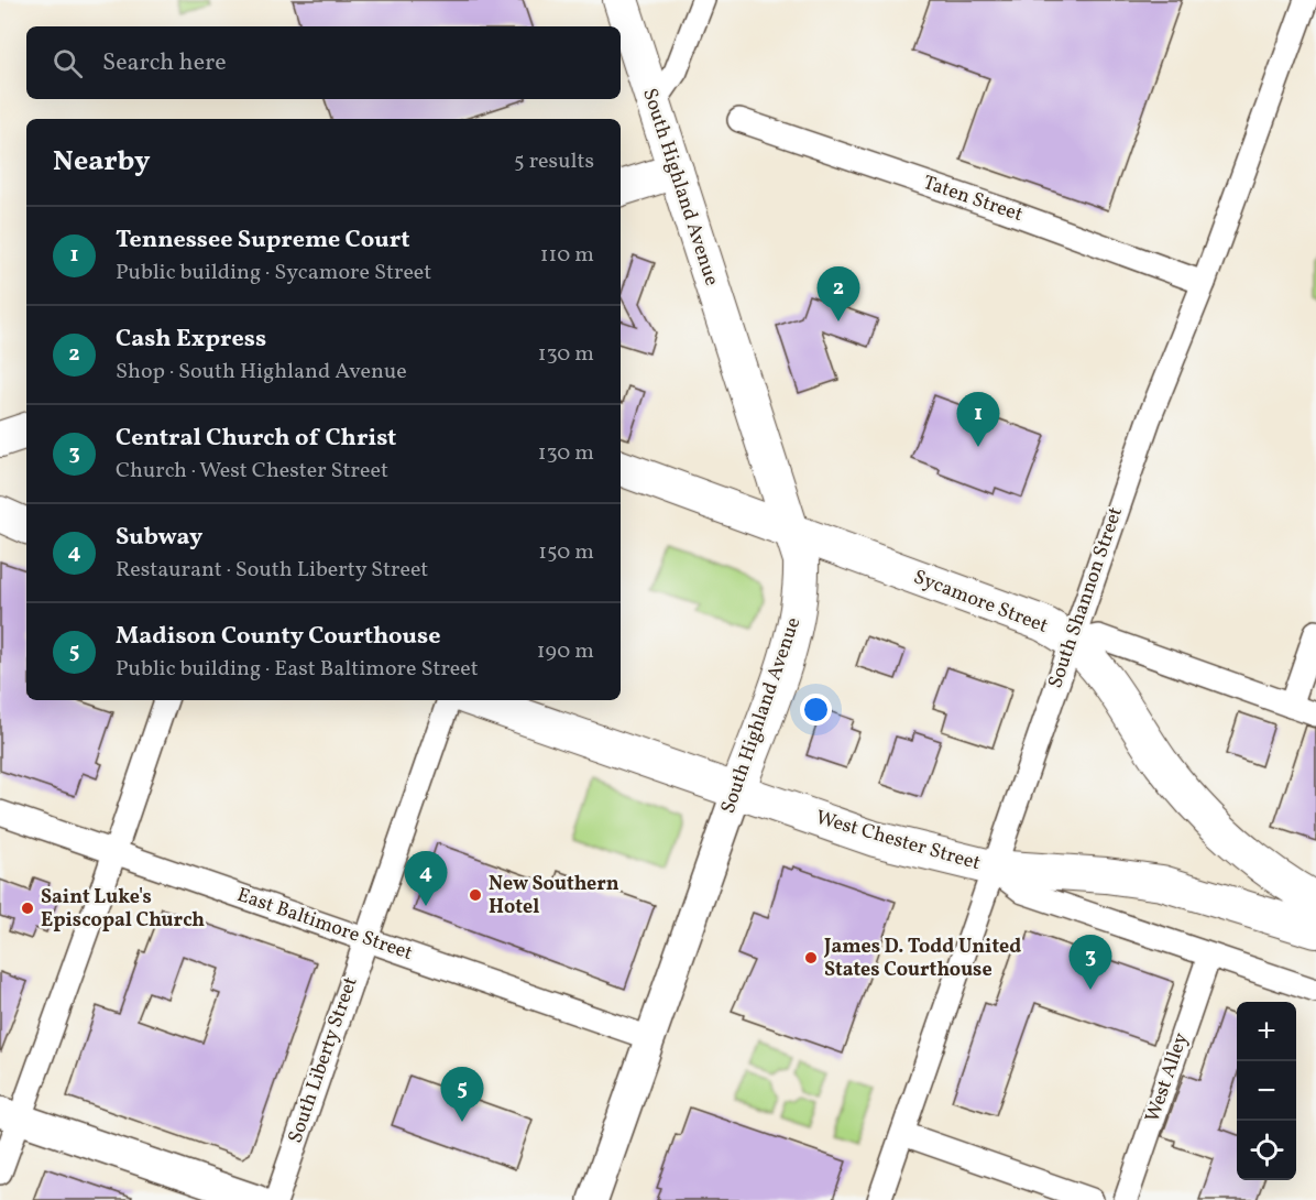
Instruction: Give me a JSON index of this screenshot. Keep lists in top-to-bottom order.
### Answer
{
  "streets": {
    "highway": ["South Highland Avenue", "Sycamore Street", "West Chester Street"],
    "street": [
      "Taten Street",
      "South Shannon Street",
      "East Baltimore Street",
      "South Liberty Street",
      "West Alley"
    ]
  },
  "crossings": [
    ["South Highland Avenue", "Sycamore Street"],
    ["South Highland Avenue", "West Chester Street"],
    ["South Highland Avenue", "East Baltimore Street"],
    ["Taten Street", "South Shannon Street"],
    ["South Shannon Street", "Sycamore Street"],
    ["South Shannon Street", "West Chester Street"],
    ["West Chester Street", "West Alley"],
    ["East Baltimore Street", "South Liberty Street"]
  ],
  "places": ["New Southern Hotel", "Saint Luke's Episcopal Church", "James D. Todd United States Courthouse"],
  "page": {
    "search": "Search here",
    "heading": ["Nearby", "5 results"],
    "list": [
      {
        "mark": "1",
        "name": "Tennessee Supreme Court",
        "note": "Public building · Sycamore Street",
        "value": "110 m"
      },
      {
        "mark": "2",
        "name": "Cash Express",
        "note": "Shop · South Highland Avenue",
        "value": "130 m"
      },
      {
        "mark": "3",
        "name": "Central Church of Christ",
        "note": "Church · West Chester Street",
        "value": "130 m"
      },
      {
        "mark": "4",
        "name": "Subway",
        "note": "Restaurant · South Liberty Street",
        "value": "150 m"
      },
      {
        "mark": "5",
        "name": "Madison County Courthouse",
        "note": "Public building · East Baltimore Street",
        "value": "190 m"
      }
    ],
    "pins": [
      "2",
      "1",
      "4",
      "3",
      "5"
    ],
    "map_buttons": ["+", "−"]
  }
}
